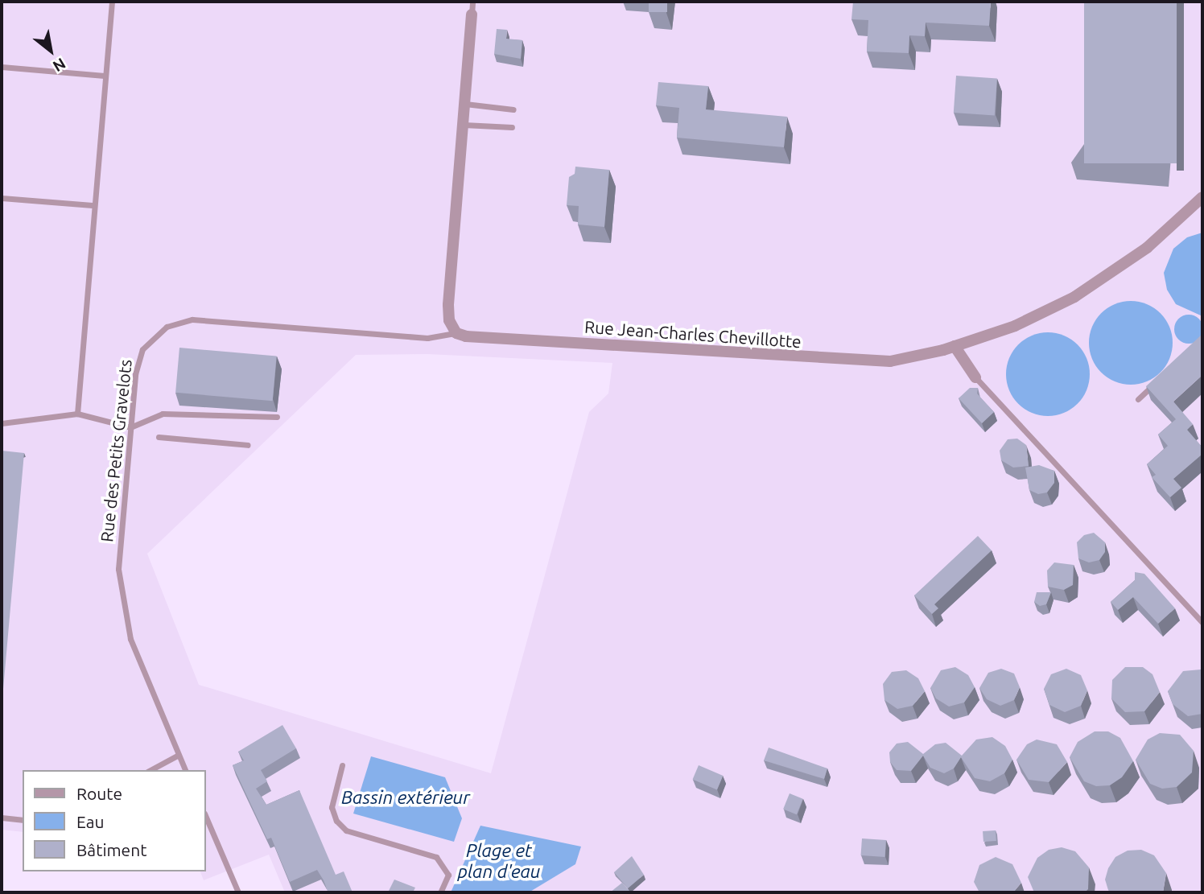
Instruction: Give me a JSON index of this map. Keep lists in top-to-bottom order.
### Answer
{
  "streets": {
    "street": ["Rue Jean-Charles Chevillotte"],
    "lane": ["Rue des Petits Gravelots"]
  },
  "crossings": [
    ["Rue Jean-Charles Chevillotte", "Rue des Petits Gravelots"]
  ],
  "water": ["Bassin extérieur", "Plage et plan d'eau"],
  "legend": ["Route", "Eau", "Bâtiment"],
  "north": "bottom right"
}
